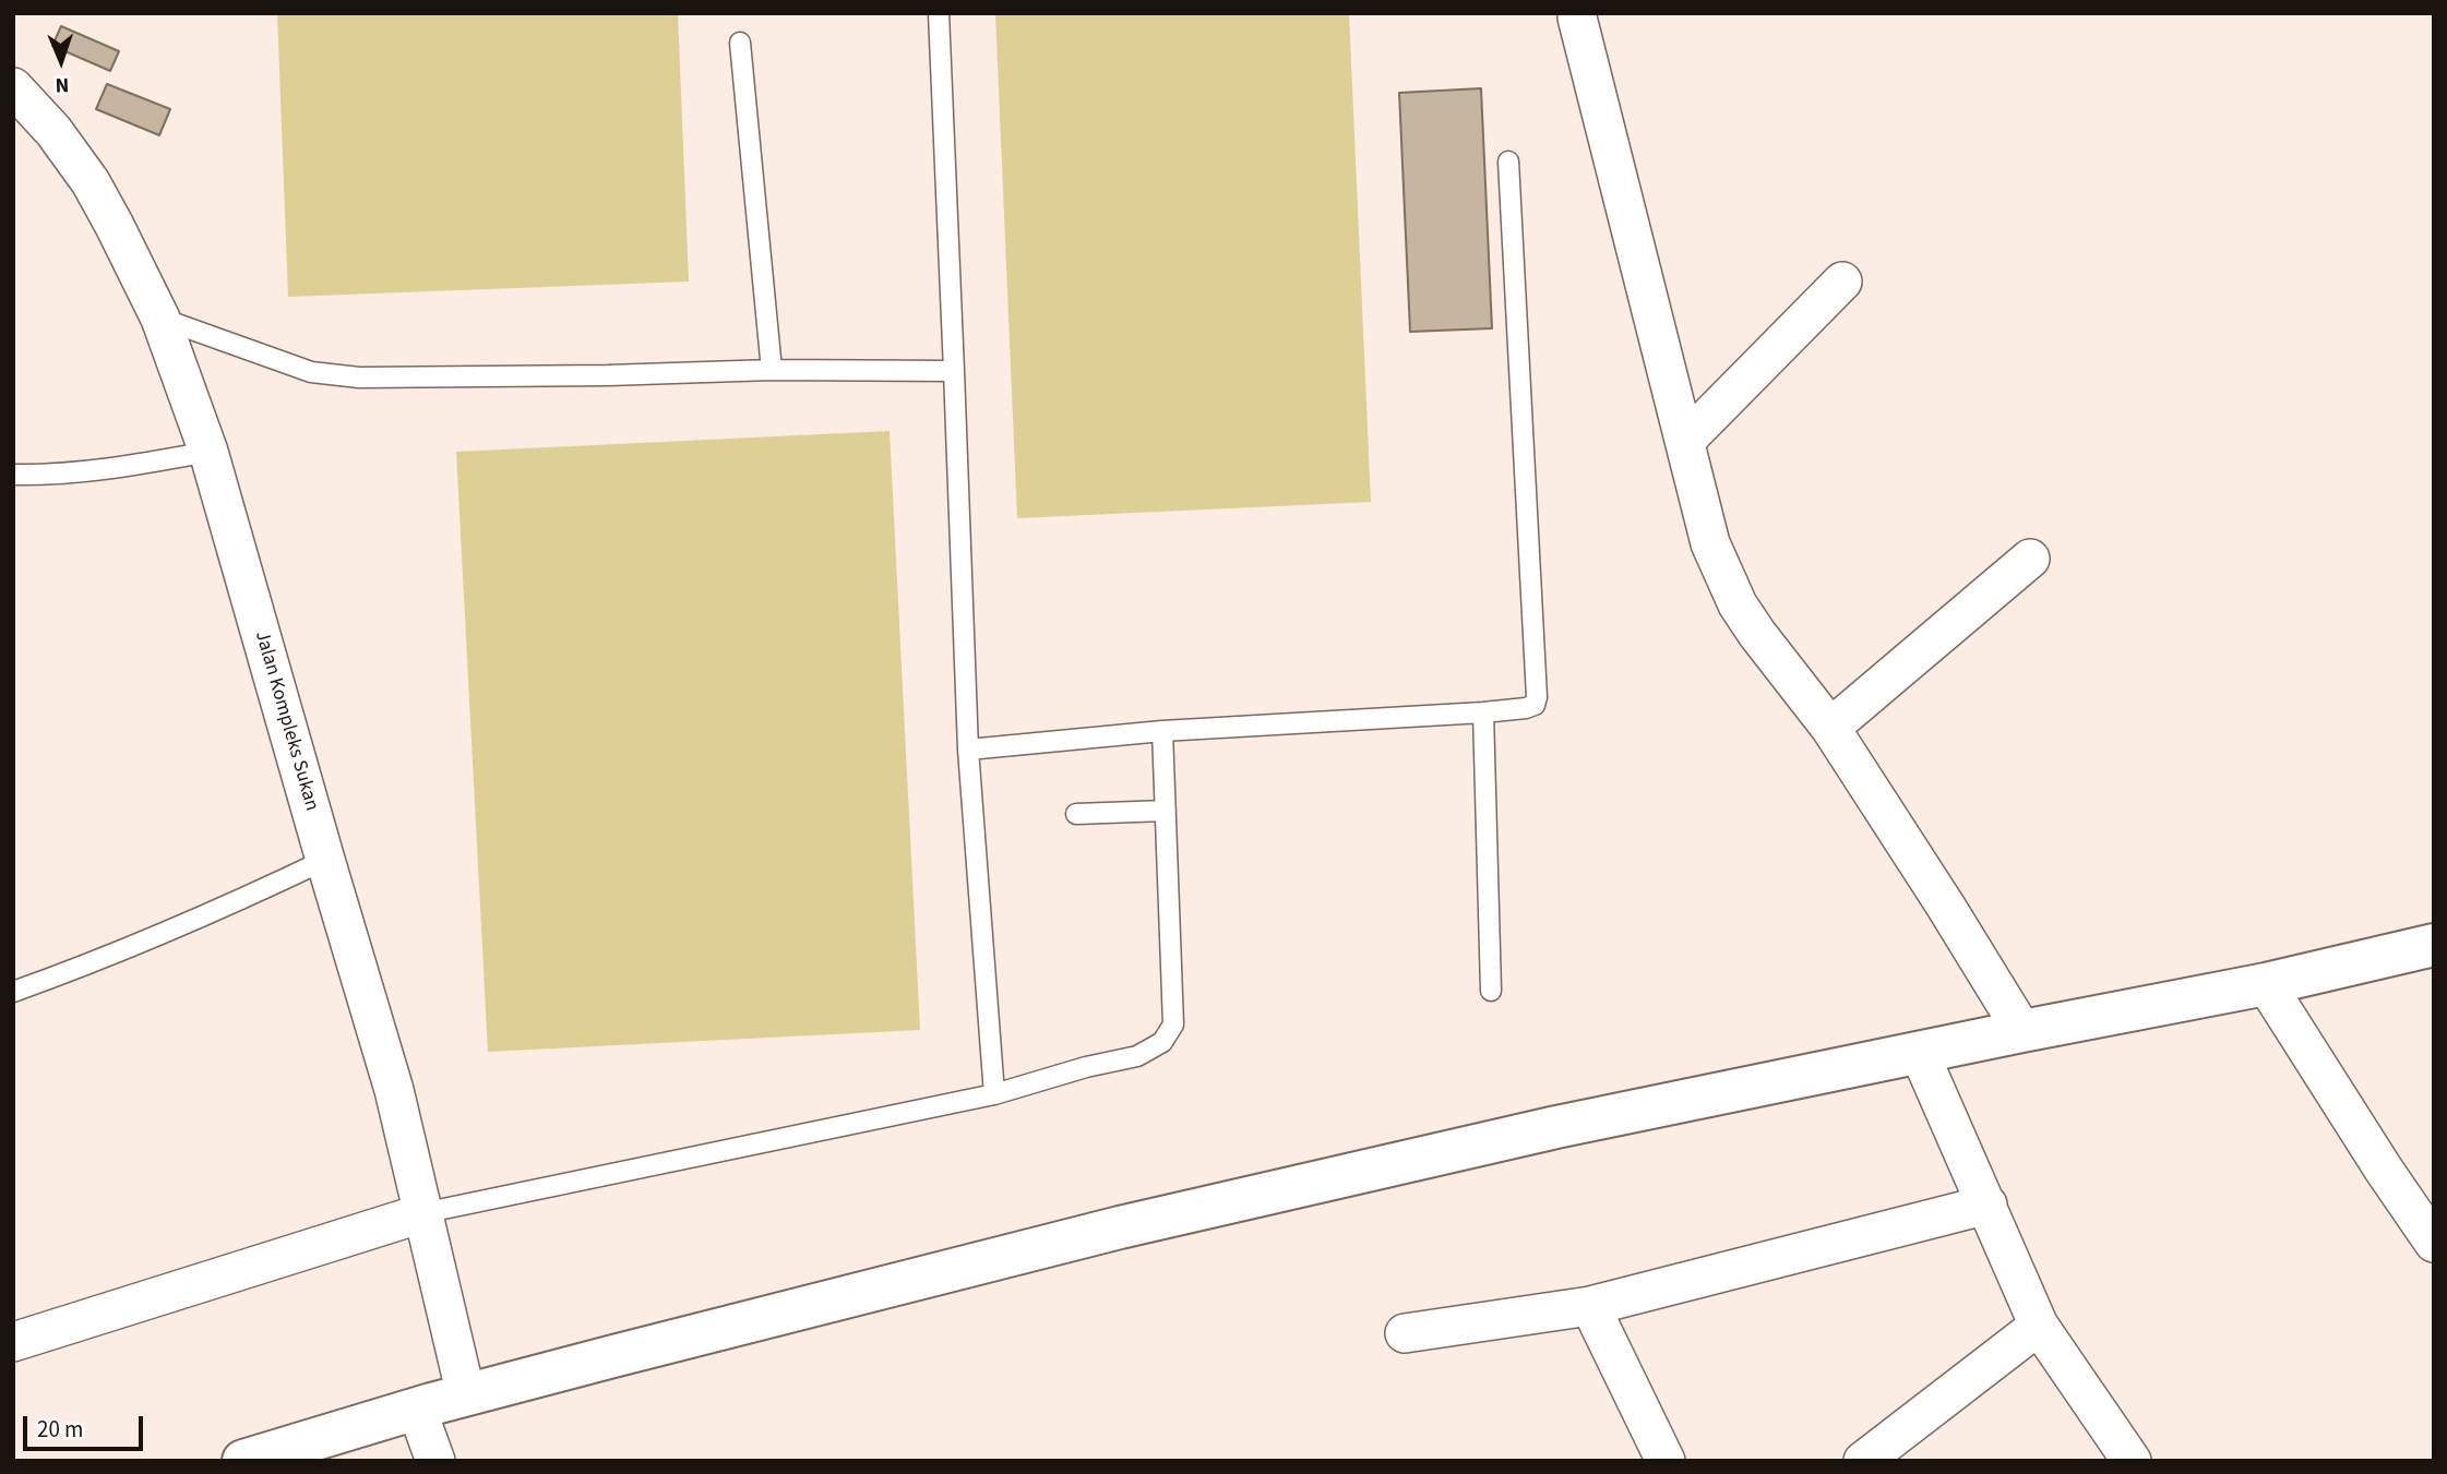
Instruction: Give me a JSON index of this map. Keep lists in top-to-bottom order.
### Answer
{
  "streets": {
    "street": ["Jalan Kompleks Sukan"]
  },
  "scale_bar": "20 m",
  "north": "bottom"
}
